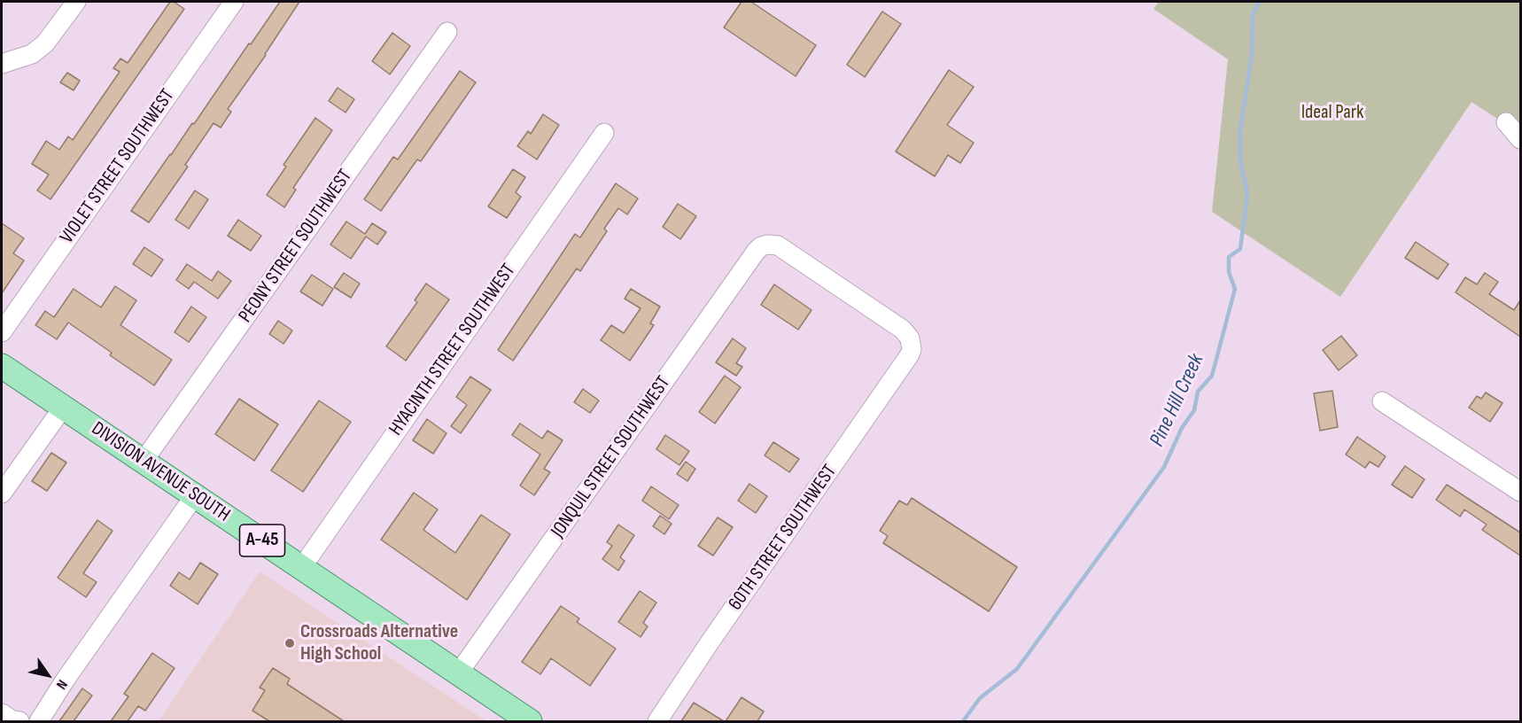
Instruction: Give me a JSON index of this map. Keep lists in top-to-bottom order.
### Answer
{
  "streets": {
    "main road": ["DIVISION AVENUE SOUTH", "A-45"],
    "street": [
      "VIOLET STREET SOUTHWEST",
      "PEONY STREET SOUTHWEST",
      "HYACINTH STREET SOUTHWEST",
      "JONQUIL STREET SOUTHWEST",
      "60TH STREET SOUTHWEST"
    ]
  },
  "crossings": [
    ["PEONY STREET SOUTHWEST", "DIVISION AVENUE SOUTH"],
    ["HYACINTH STREET SOUTHWEST", "DIVISION AVENUE SOUTH"],
    ["JONQUIL STREET SOUTHWEST", "DIVISION AVENUE SOUTH"],
    ["JONQUIL STREET SOUTHWEST", "60TH STREET SOUTHWEST"]
  ],
  "water": ["Pine Hill Creek"],
  "parks": ["Ideal Park"],
  "places": ["Crossroads Alternative High School"],
  "north": "bottom right"
}
